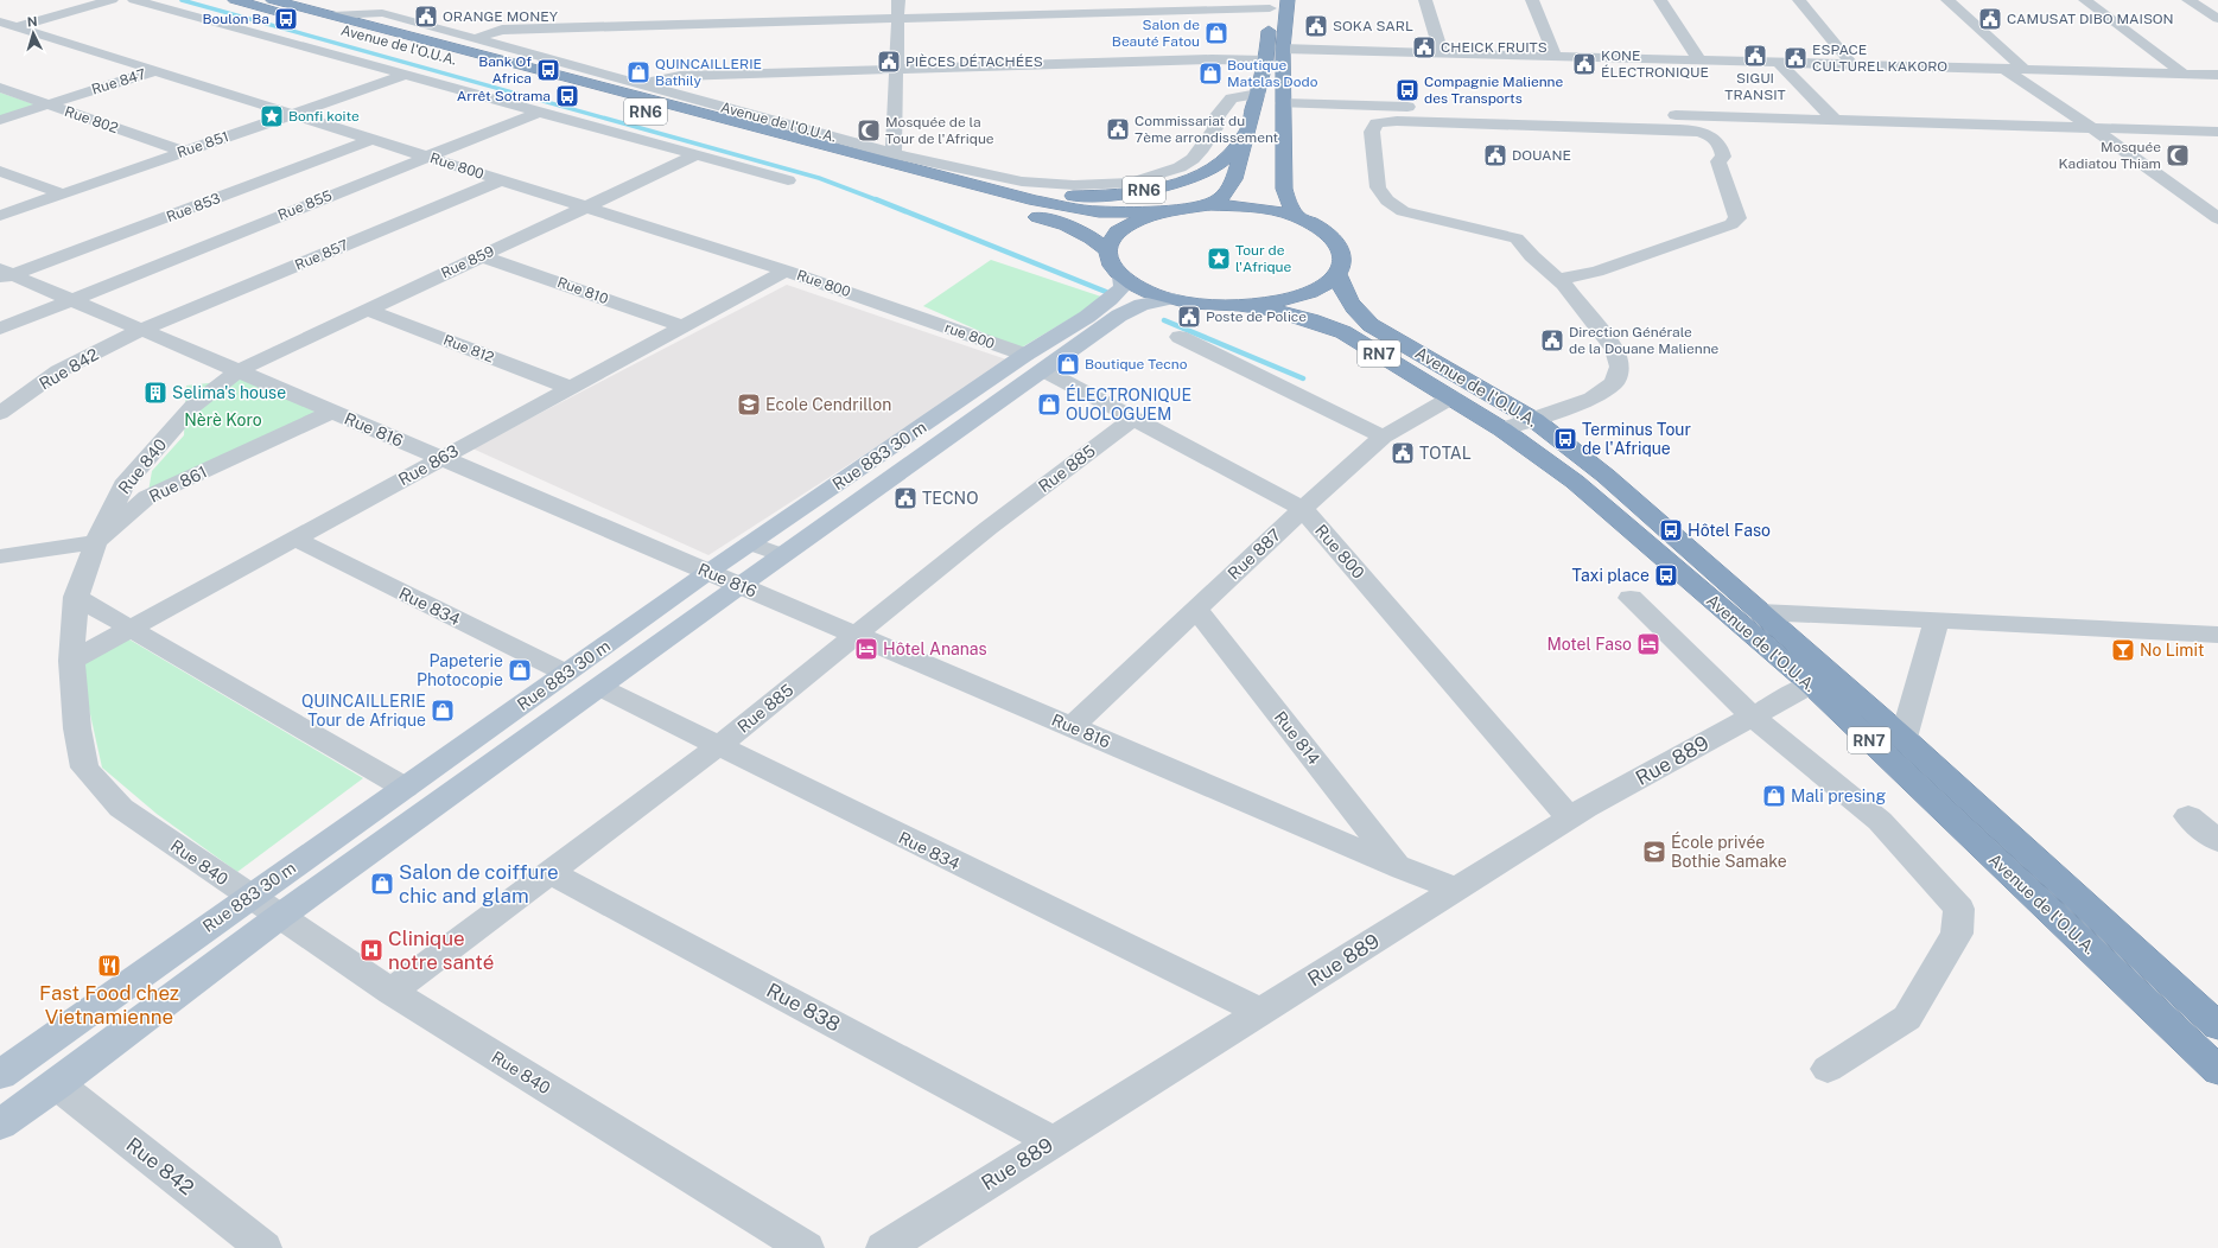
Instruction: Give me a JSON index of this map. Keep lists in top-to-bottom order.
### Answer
{
  "streets": {
    "highway": ["Avenue de l'O.U.A.", "RN6", "RN7"],
    "main road": ["Rue 883 30 m"],
    "street": [
      "Rue 847",
      "Rue 802",
      "Rue 851",
      "Rue 800",
      "Rue 855",
      "Rue 853",
      "Rue 857",
      "Rue 859",
      "Rue 810",
      "rue 800",
      "Rue 812",
      "Rue 842",
      "Rue 816",
      "Rue 863",
      "Rue 840",
      "Rue 885",
      "Rue 861",
      "Rue 887",
      "Rue 834",
      "Rue 814",
      "Rue 889",
      "Rue 838"
    ]
  },
  "crossings": [
    ["Avenue de l'O.U.A.", "RN6"],
    ["Avenue de l'O.U.A.", "Rue 851"],
    ["Avenue de l'O.U.A.", "Rue 855"],
    ["Avenue de l'O.U.A.", "Rue 859"],
    ["Avenue de l'O.U.A.", "Rue 887"],
    ["Avenue de l'O.U.A.", "Rue 889"],
    ["Rue 847", "Rue 802"],
    ["Rue 847", "Rue 800"],
    ["Rue 802", "Rue 851"],
    ["Rue 851", "Rue 800"],
    ["Rue 800", "Rue 855"],
    ["Rue 800", "Rue 853"],
    ["Rue 800", "Rue 857"],
    ["Rue 800", "Rue 859"],
    ["Rue 800", "rue 800"],
    ["Rue 800", "Rue 863"],
    ["Rue 800", "Rue 885"],
    ["Rue 800", "Rue 887"],
    ["Rue 800", "Rue 889"],
    ["Rue 855", "Rue 816"],
    ["Rue 853", "Rue 816"],
    ["Rue 857", "Rue 842"],
    ["Rue 857", "Rue 816"],
    ["Rue 859", "Rue 810"],
    ["Rue 859", "Rue 812"],
    ["Rue 859", "Rue 816"],
    ["Rue 859", "Rue 840"],
    ["Rue 810", "Rue 863"],
    ["rue 800", "Rue 883 30 m"],
    ["Rue 812", "Rue 863"],
    ["Rue 842", "Rue 816"],
    ["Rue 816", "Rue 883 30 m"],
    ["Rue 816", "Rue 863"],
    ["Rue 816", "Rue 840"],
    ["Rue 816", "Rue 885"],
    ["Rue 816", "Rue 861"],
    ["Rue 816", "Rue 887"],
    ["Rue 816", "Rue 814"],
    ["Rue 816", "Rue 889"],
    ["Rue 883 30 m", "Rue 840"],
    ["Rue 883 30 m", "Rue 834"],
    ["Rue 863", "Rue 840"],
    ["Rue 863", "Rue 834"],
    ["Rue 840", "Rue 885"],
    ["Rue 840", "Rue 861"],
    ["Rue 885", "Rue 834"],
    ["Rue 885", "Rue 838"],
    ["Rue 887", "Rue 814"],
    ["Rue 834", "Rue 889"],
    ["Rue 889", "Rue 838"]
  ],
  "parks": ["Nèrè Koro"],
  "places": {
    "public building": [
      "ORANGE MONEY",
      "CAMUSAT DIBO MAISON",
      "SOKA SARL",
      "CHEICK FRUITS",
      "SIGUI TRANSIT",
      "ESPACE CULTUREL KAKORO",
      "PIÈCES DÉTACHÉES",
      "KONE ÉLECTRONIQUE",
      "Commissariat du 7ème arrondissement",
      "DOUANE",
      "Poste de Police",
      "Direction Générale de la Douane Malienne",
      "TOTAL",
      "TECNO"
    ],
    "bus stop": [
      "Boulon Ba",
      "Bank Of Africa",
      "Compagnie Malienne des Transports",
      "Arrêt Sotrama",
      "Terminus Tour de l'Afrique",
      "Hôtel Faso",
      "Taxi place"
    ],
    "shop": [
      "Salon de Beauté Fatou",
      "QUINCAILLERIE Bathily",
      "Boutique Matelas Dodo",
      "Boutique Tecno",
      "ÉLECTRONIQUE OUOLOGUEM",
      "Papeterie Photocopie",
      "QUINCAILLERIE Tour de Afrique",
      "Mali presing",
      "Salon de coiffure chic and glam"
    ],
    "place": ["Bonfi koite", "Tour de l'Afrique"],
    "mosque": ["Mosquée de la Tour de l'Afrique", "Mosquée Kadiatou Thiam"],
    "building": ["Selima's house"],
    "school or university": ["Ecole Cendrillon", "École privée Bothie Samake"],
    "hotel": ["Motel Faso", "Hôtel Ananas"],
    "bar": ["No Limit"],
    "hospital": ["Clinique notre santé"],
    "restaurant": ["Fast Food chez Vietnamienne"]
  },
  "north": "top"
}
